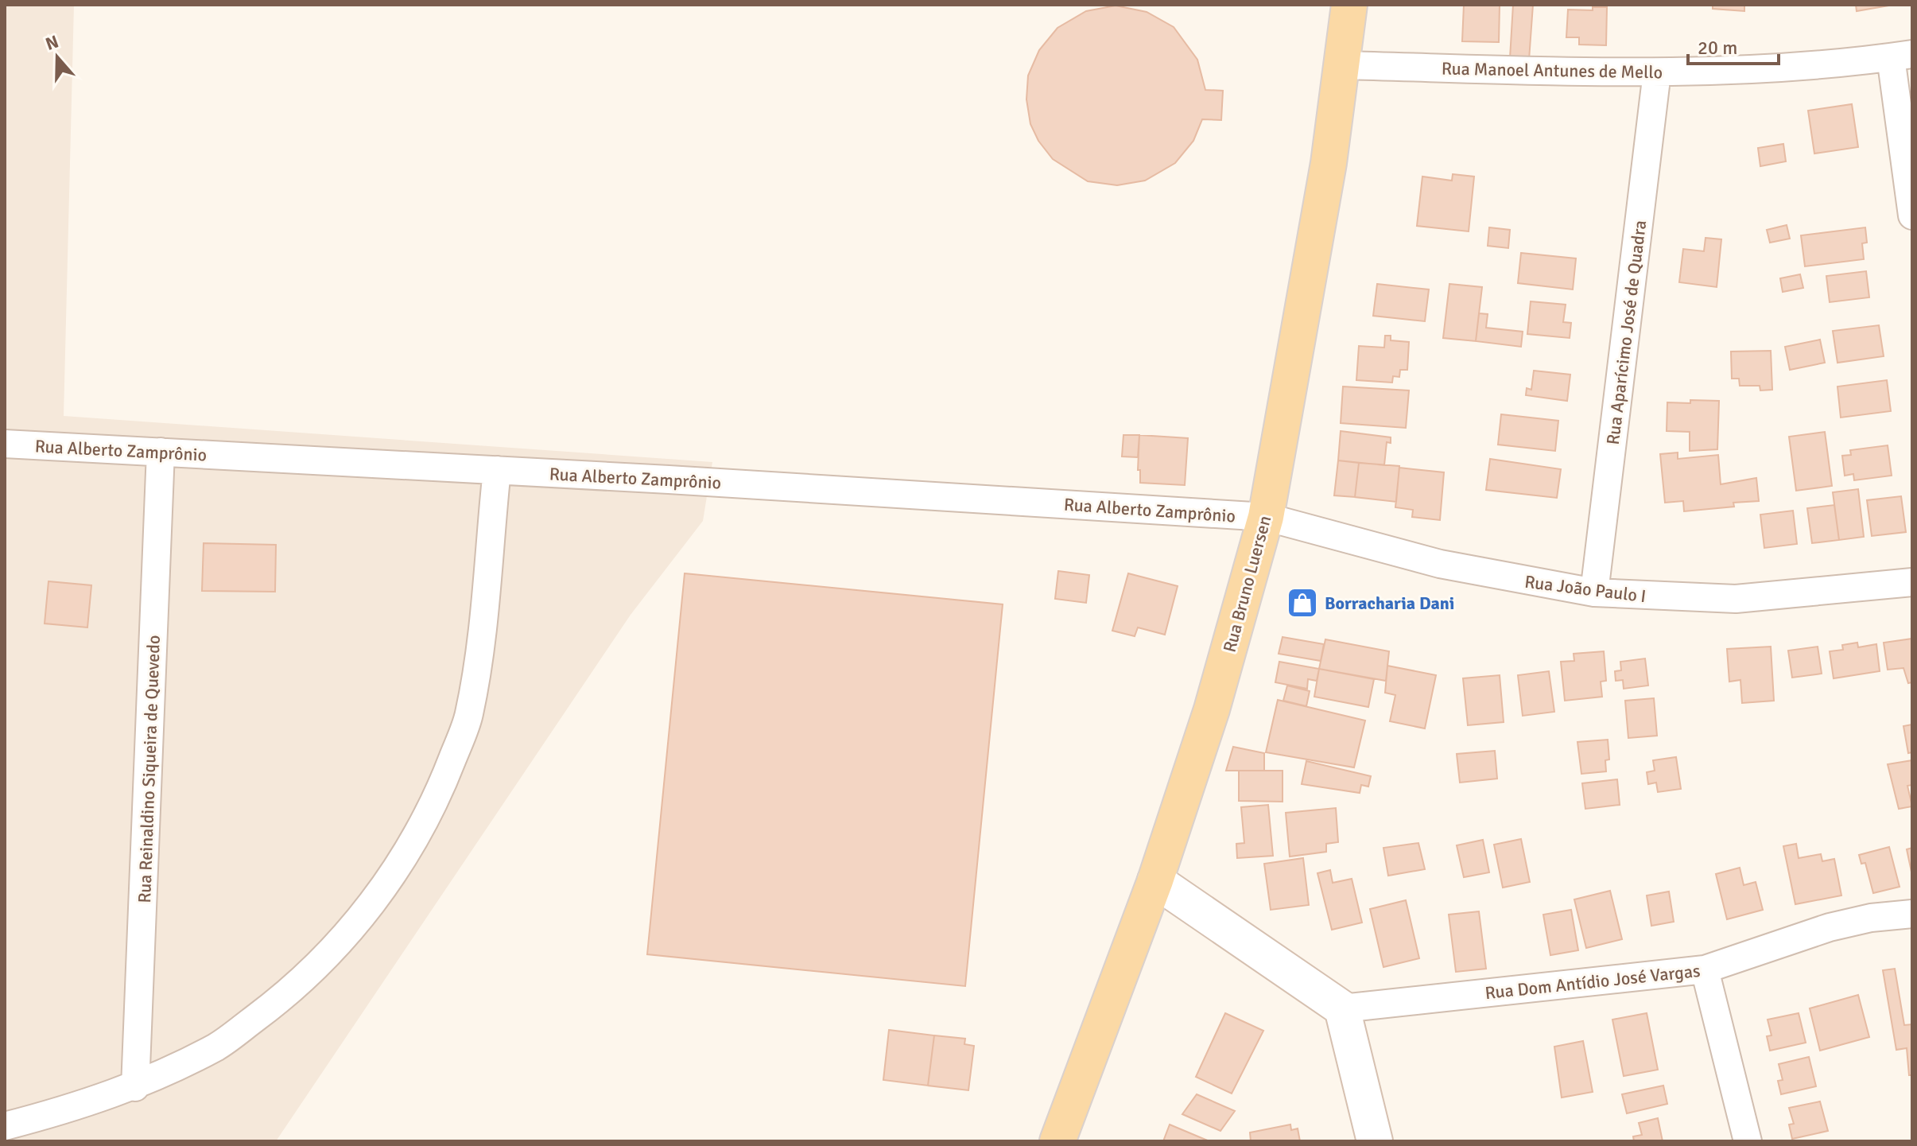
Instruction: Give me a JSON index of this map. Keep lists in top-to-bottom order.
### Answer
{
  "streets": {
    "main road": ["Rua Bruno Luersen"],
    "street": [
      "Rua Manoel Antunes de Mello",
      "Rua Aparícimo José de Quadra",
      "Rua Alberto Zamprônio",
      "Rua João Paulo I",
      "Rua Reinaldino Siqueira de Quevedo",
      "Rua Dom Antídio José Vargas"
    ]
  },
  "crossings": [
    ["Rua Manoel Antunes de Mello", "Rua Aparícimo José de Quadra"],
    ["Rua Manoel Antunes de Mello", "Rua Bruno Luersen"],
    ["Rua Aparícimo José de Quadra", "Rua João Paulo I"],
    ["Rua Alberto Zamprônio", "Rua Bruno Luersen"],
    ["Rua Alberto Zamprônio", "Rua João Paulo I"],
    ["Rua Alberto Zamprônio", "Rua Reinaldino Siqueira de Quevedo"],
    ["Rua Bruno Luersen", "Rua João Paulo I"]
  ],
  "places": {
    "shop": ["Borracharia Dani"]
  },
  "scale_bar": "20 m",
  "north": "top"
}
